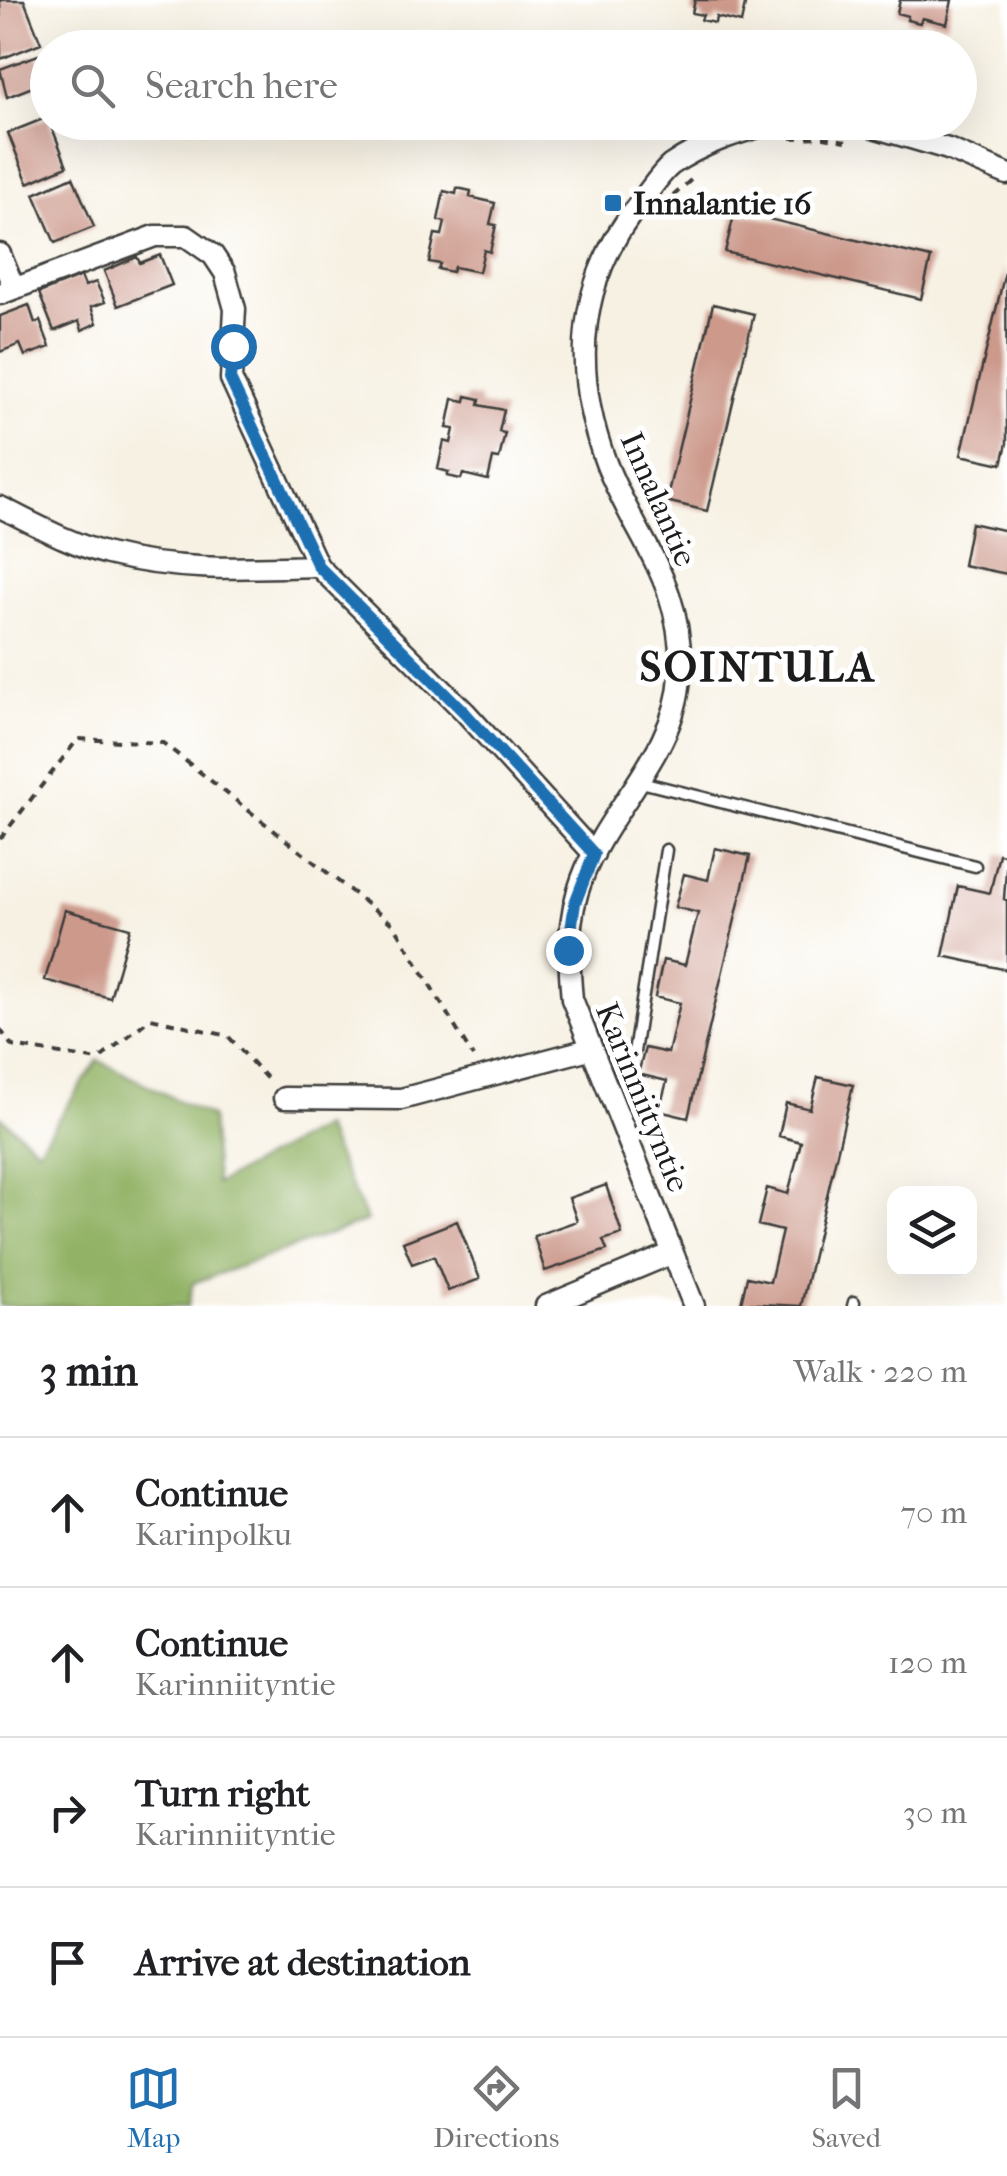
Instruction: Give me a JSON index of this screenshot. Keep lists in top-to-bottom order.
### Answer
{
  "streets": {
    "street": ["Innalantie", "Karinniityntie"]
  },
  "crossings": [
    ["Innalantie", "Karinniityntie"]
  ],
  "districts": ["SOINTULA"],
  "places": {
    "transit": ["Innalantie 16"]
  },
  "page": {
    "search": "Search here",
    "heading": ["3 min", "Walk · 220 m"],
    "list": [
      ["Continue", "Karinpolku", "70 m"],
      ["Continue", "Karinniityntie", "120 m"],
      ["Turn right", "Karinniityntie", "30 m"],
      "Arrive at destination"
    ],
    "nav": ["Map", "Directions", "Saved"]
  }
}
